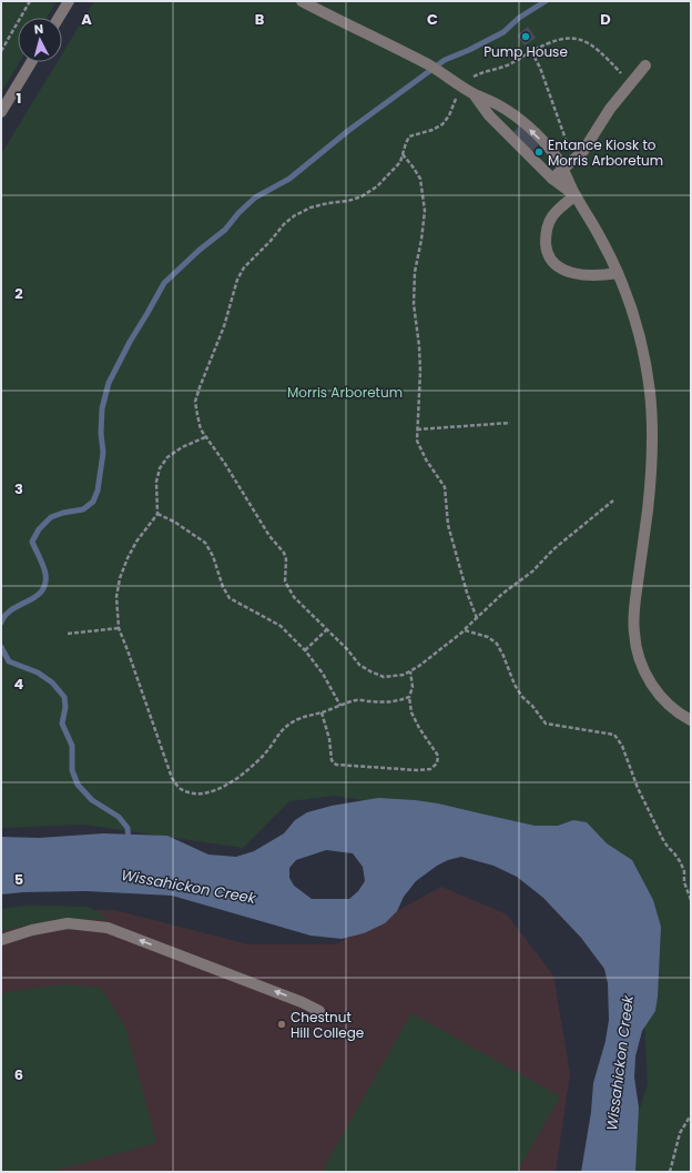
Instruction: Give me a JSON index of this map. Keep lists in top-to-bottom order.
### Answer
{
  "water": ["Wissahickon Creek"],
  "parks": ["Morris Arboretum"],
  "places": ["Pump House", "Entance Kiosk to Morris Arboretum", "Chestnut Hill College"],
  "north": "top",
  "grid": {
    "columns": [
      "A",
      "B",
      "C",
      "D"
    ],
    "rows": [
      "1",
      "2",
      "3",
      "4",
      "5",
      "6"
    ]
  }
}
